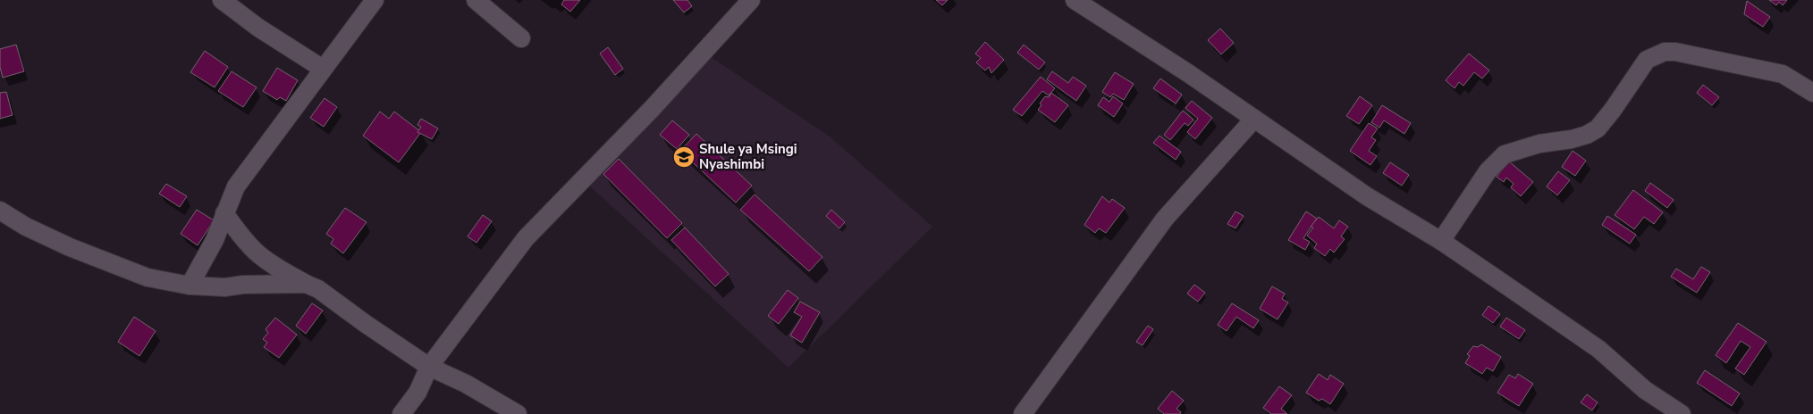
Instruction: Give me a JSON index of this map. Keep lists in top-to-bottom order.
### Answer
{
  "places": {
    "school or university": ["Shule ya Msingi Nyashimbi"]
  }
}
